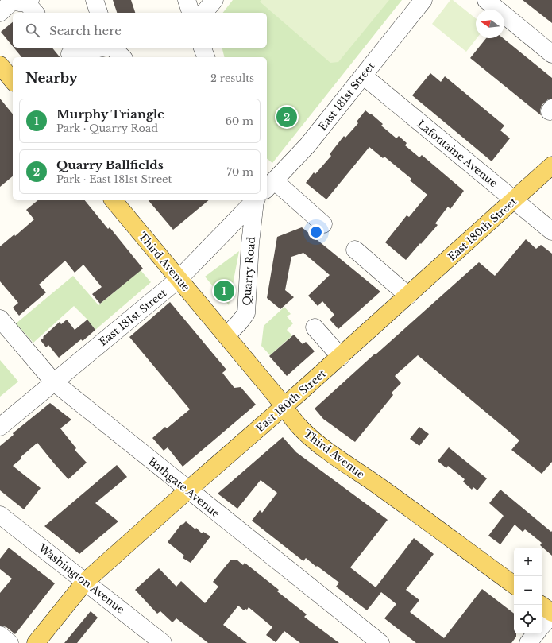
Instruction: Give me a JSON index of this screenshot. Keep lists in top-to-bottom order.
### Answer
{
  "streets": {
    "main road": ["East 180th Street", "Third Avenue"],
    "street": [
      "East 181st Street",
      "Lafontaine Avenue",
      "Quarry Road",
      "Bathgate Avenue",
      "Washington Avenue"
    ]
  },
  "crossings": [
    ["East 181st Street", "Lafontaine Avenue"],
    ["East 181st Street", "Third Avenue"],
    ["East 181st Street", "Bathgate Avenue"],
    ["Lafontaine Avenue", "East 180th Street"],
    ["East 180th Street", "Third Avenue"],
    ["East 180th Street", "Bathgate Avenue"],
    ["East 180th Street", "Washington Avenue"],
    ["Third Avenue", "Quarry Road"]
  ],
  "north": "left",
  "page": {
    "search": "Search here",
    "heading": ["Nearby", "2 results"],
    "list": [
      {
        "mark": "1",
        "name": "Murphy Triangle",
        "note": "Park · Quarry Road",
        "value": "60 m"
      },
      {
        "mark": "2",
        "name": "Quarry Ballfields",
        "note": "Park · East 181st Street",
        "value": "70 m"
      }
    ],
    "pins": ["2", "1"],
    "map_buttons": ["+", "−"]
  }
}
